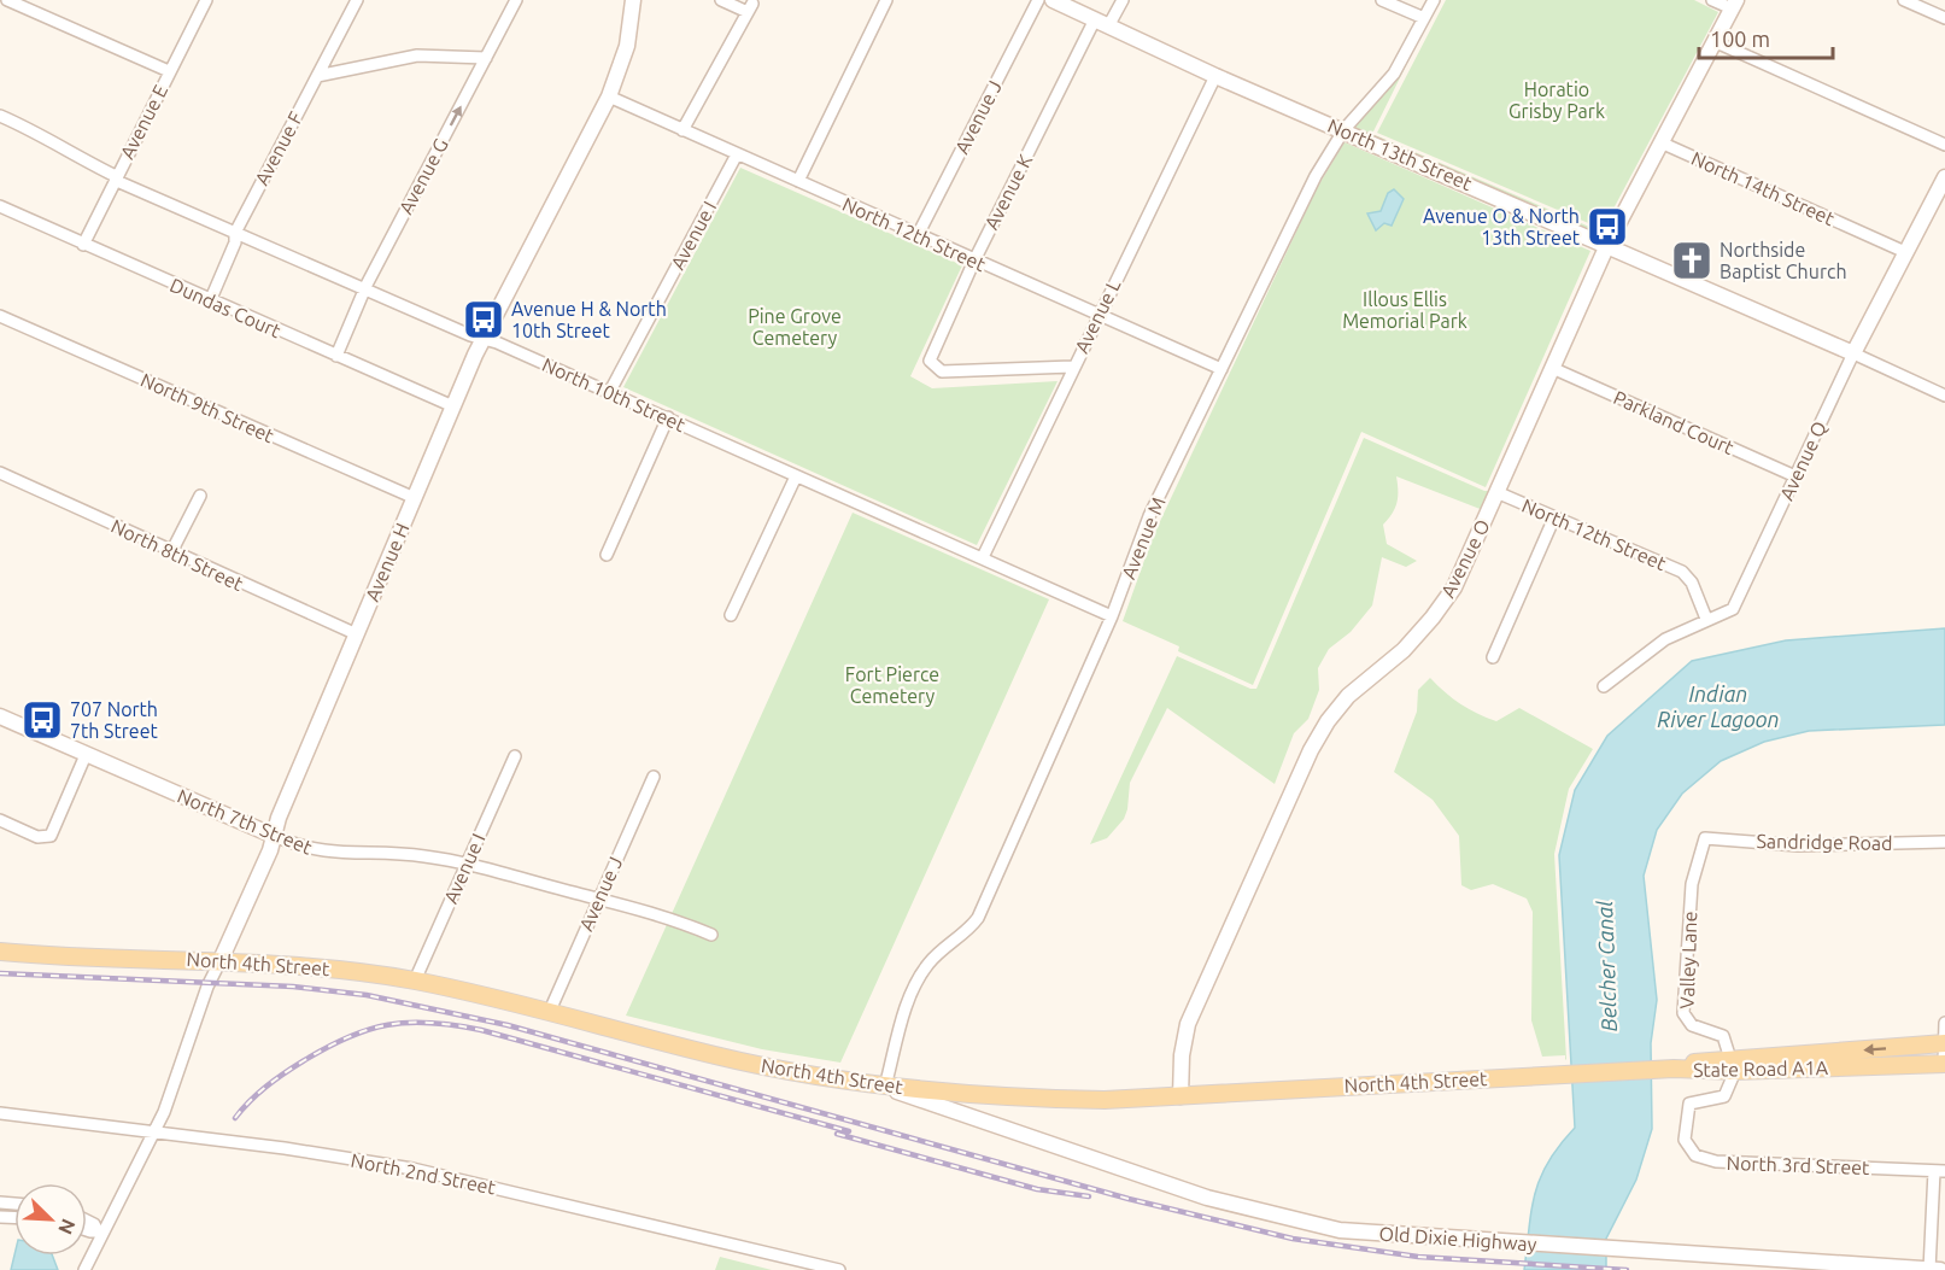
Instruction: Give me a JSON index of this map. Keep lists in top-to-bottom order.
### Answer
{
  "streets": {
    "main road": ["North 4th Street", "State Road A1A"],
    "street": [
      "Avenue J",
      "Avenue E",
      "Avenue F",
      "North 13th Street",
      "Avenue G",
      "North 14th Street",
      "Avenue K",
      "North 12th Street",
      "Avenue I",
      "Dundas Court",
      "Avenue L",
      "North 10th Street",
      "North 9th Street",
      "Parkland Court",
      "Avenue Q",
      "Avenue M",
      "North 8th Street",
      "Avenue O",
      "Avenue H",
      "North 7th Street",
      "Sandridge Road",
      "Valley Lane",
      "North 3rd Street",
      "North 2nd Street",
      "Old Dixie Highway"
    ]
  },
  "crossings": [
    ["Avenue J", "North 12th Street"],
    ["Avenue J", "North 7th Street"],
    ["Avenue J", "North 4th Street"],
    ["Avenue E", "Dundas Court"],
    ["Avenue E", "North 10th Street"],
    ["Avenue F", "Dundas Court"],
    ["Avenue F", "North 10th Street"],
    ["North 13th Street", "Avenue K"],
    ["North 13th Street", "Avenue L"],
    ["North 13th Street", "Avenue Q"],
    ["North 13th Street", "Avenue M"],
    ["North 13th Street", "Avenue O"],
    ["Avenue G", "Dundas Court"],
    ["Avenue G", "North 10th Street"],
    ["North 14th Street", "Avenue Q"],
    ["North 14th Street", "Avenue O"],
    ["Avenue K", "North 12th Street"],
    ["Avenue K", "Avenue L"],
    ["North 12th Street", "Avenue I"],
    ["North 12th Street", "Avenue L"],
    ["North 12th Street", "Avenue Q"],
    ["North 12th Street", "Avenue M"],
    ["North 12th Street", "Avenue O"],
    ["North 12th Street", "Avenue H"],
    ["Avenue I", "North 10th Street"],
    ["Avenue I", "North 7th Street"],
    ["Avenue I", "North 4th Street"],
    ["Dundas Court", "Avenue H"],
    ["Avenue L", "North 10th Street"],
    ["North 10th Street", "Avenue M"],
    ["North 10th Street", "Avenue H"],
    ["North 9th Street", "Avenue H"],
    ["Parkland Court", "Avenue Q"],
    ["Parkland Court", "Avenue O"],
    ["Avenue M", "North 4th Street"],
    ["Avenue M", "Old Dixie Highway"],
    ["North 8th Street", "Avenue H"],
    ["Avenue O", "North 4th Street"],
    ["Avenue H", "North 7th Street"],
    ["Avenue H", "North 4th Street"],
    ["Avenue H", "North 2nd Street"],
    ["Sandridge Road", "Valley Lane"],
    ["Valley Lane", "State Road A1A"],
    ["Valley Lane", "North 3rd Street"],
    ["North 4th Street", "State Road A1A"],
    ["North 4th Street", "Old Dixie Highway"],
    ["State Road A1A", "North 3rd Street"],
    ["North 3rd Street", "Old Dixie Highway"]
  ],
  "one_way": ["Avenue G"],
  "water": ["Indian River Lagoon", "Belcher Canal"],
  "parks": [
    "Horatio Grisby Park",
    "Illous Ellis Memorial Park",
    "Pine Grove Cemetery",
    "Fort Pierce Cemetery"
  ],
  "places": {
    "bus stop": ["Avenue O & North 13th Street", "Avenue H & North 10th Street", "707 North 7th Street"],
    "church": ["Northside Baptist Church"]
  },
  "scale_bar": "100 m",
  "north": "bottom right"
}
